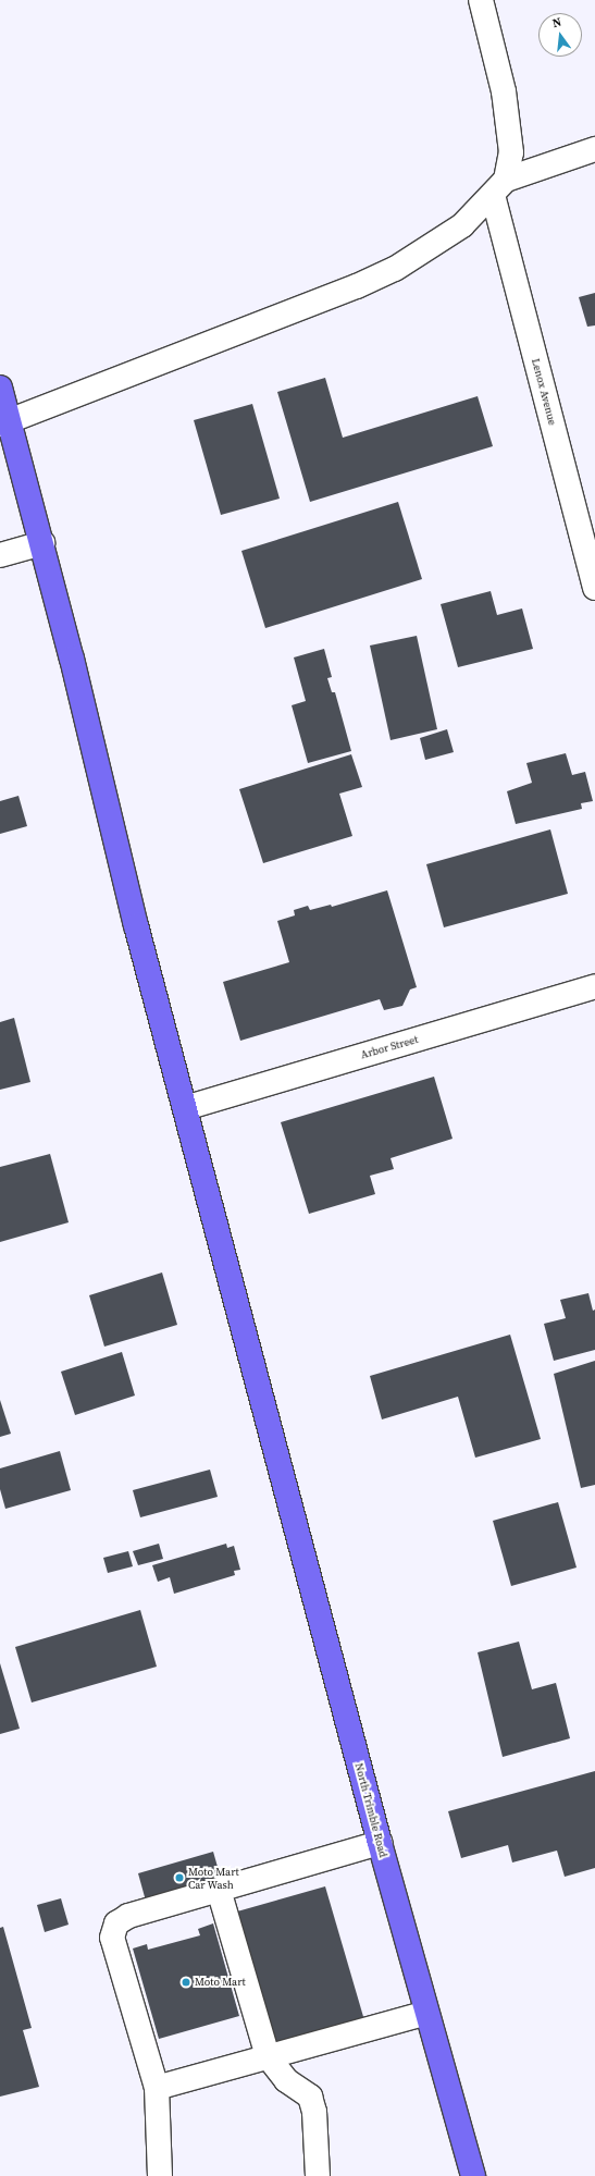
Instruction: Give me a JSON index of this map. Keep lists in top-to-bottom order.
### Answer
{
  "streets": {
    "main road": ["North Trimble Road"],
    "street": ["Lenox Avenue", "Arbor Street"]
  },
  "crossings": [
    ["Arbor Street", "North Trimble Road"]
  ],
  "places": ["Moto Mart Car Wash", "Moto Mart"],
  "north": "top"
}
